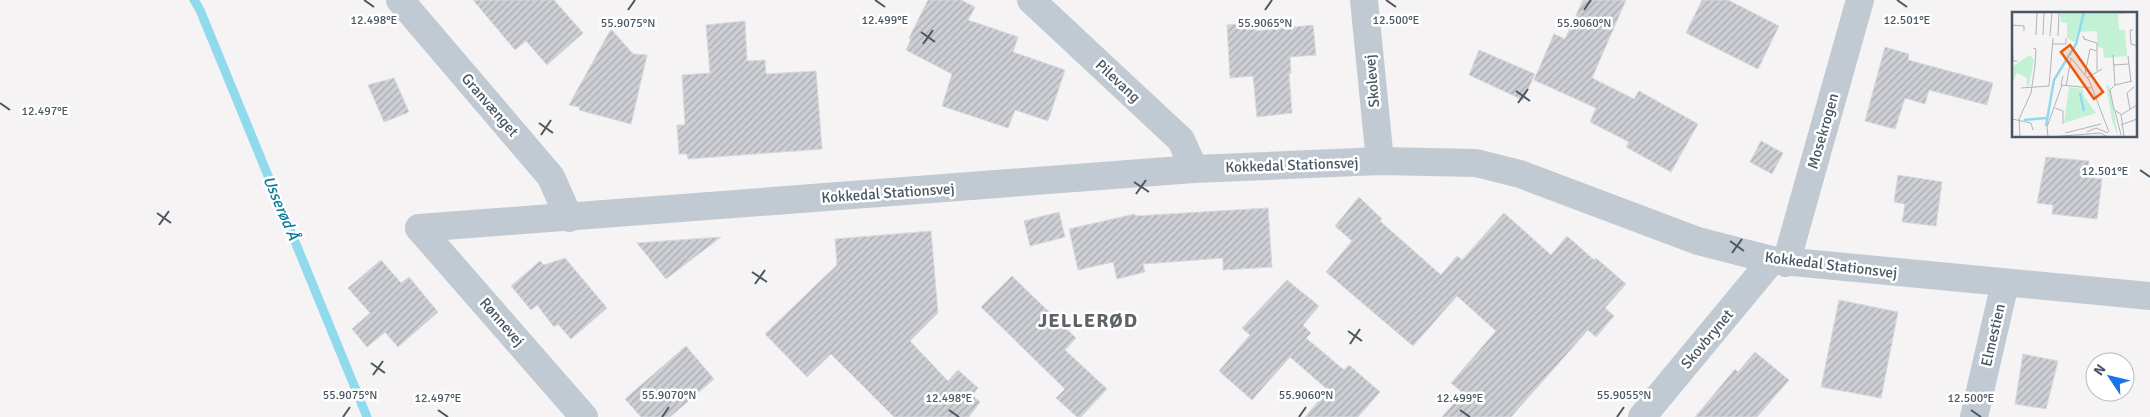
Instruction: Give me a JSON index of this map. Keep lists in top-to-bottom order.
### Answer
{
  "streets": {
    "street": [
      "Pilevang",
      "Skolevej",
      "Granvænget",
      "Mosekrogen",
      "Kokkedal Stationsvej",
      "Rønnevej",
      "Elmestien",
      "Skovbrynet"
    ]
  },
  "crossings": [
    ["Pilevang", "Kokkedal Stationsvej"],
    ["Skolevej", "Kokkedal Stationsvej"],
    ["Granvænget", "Kokkedal Stationsvej"],
    ["Mosekrogen", "Kokkedal Stationsvej"],
    ["Mosekrogen", "Skovbrynet"],
    ["Kokkedal Stationsvej", "Rønnevej"],
    ["Kokkedal Stationsvej", "Elmestien"],
    ["Kokkedal Stationsvej", "Skovbrynet"]
  ],
  "districts": ["JELLERØD"],
  "water": ["Usserød Å"],
  "north": "top left",
  "coordinates": [
    "12.499°E",
    "12.500°E",
    "12.498°E",
    "12.501°E",
    "55.9075°N",
    "55.9065°N",
    "55.9060°N",
    "12.497°E",
    "55.9070°N",
    "55.9055°N"
  ]
}
